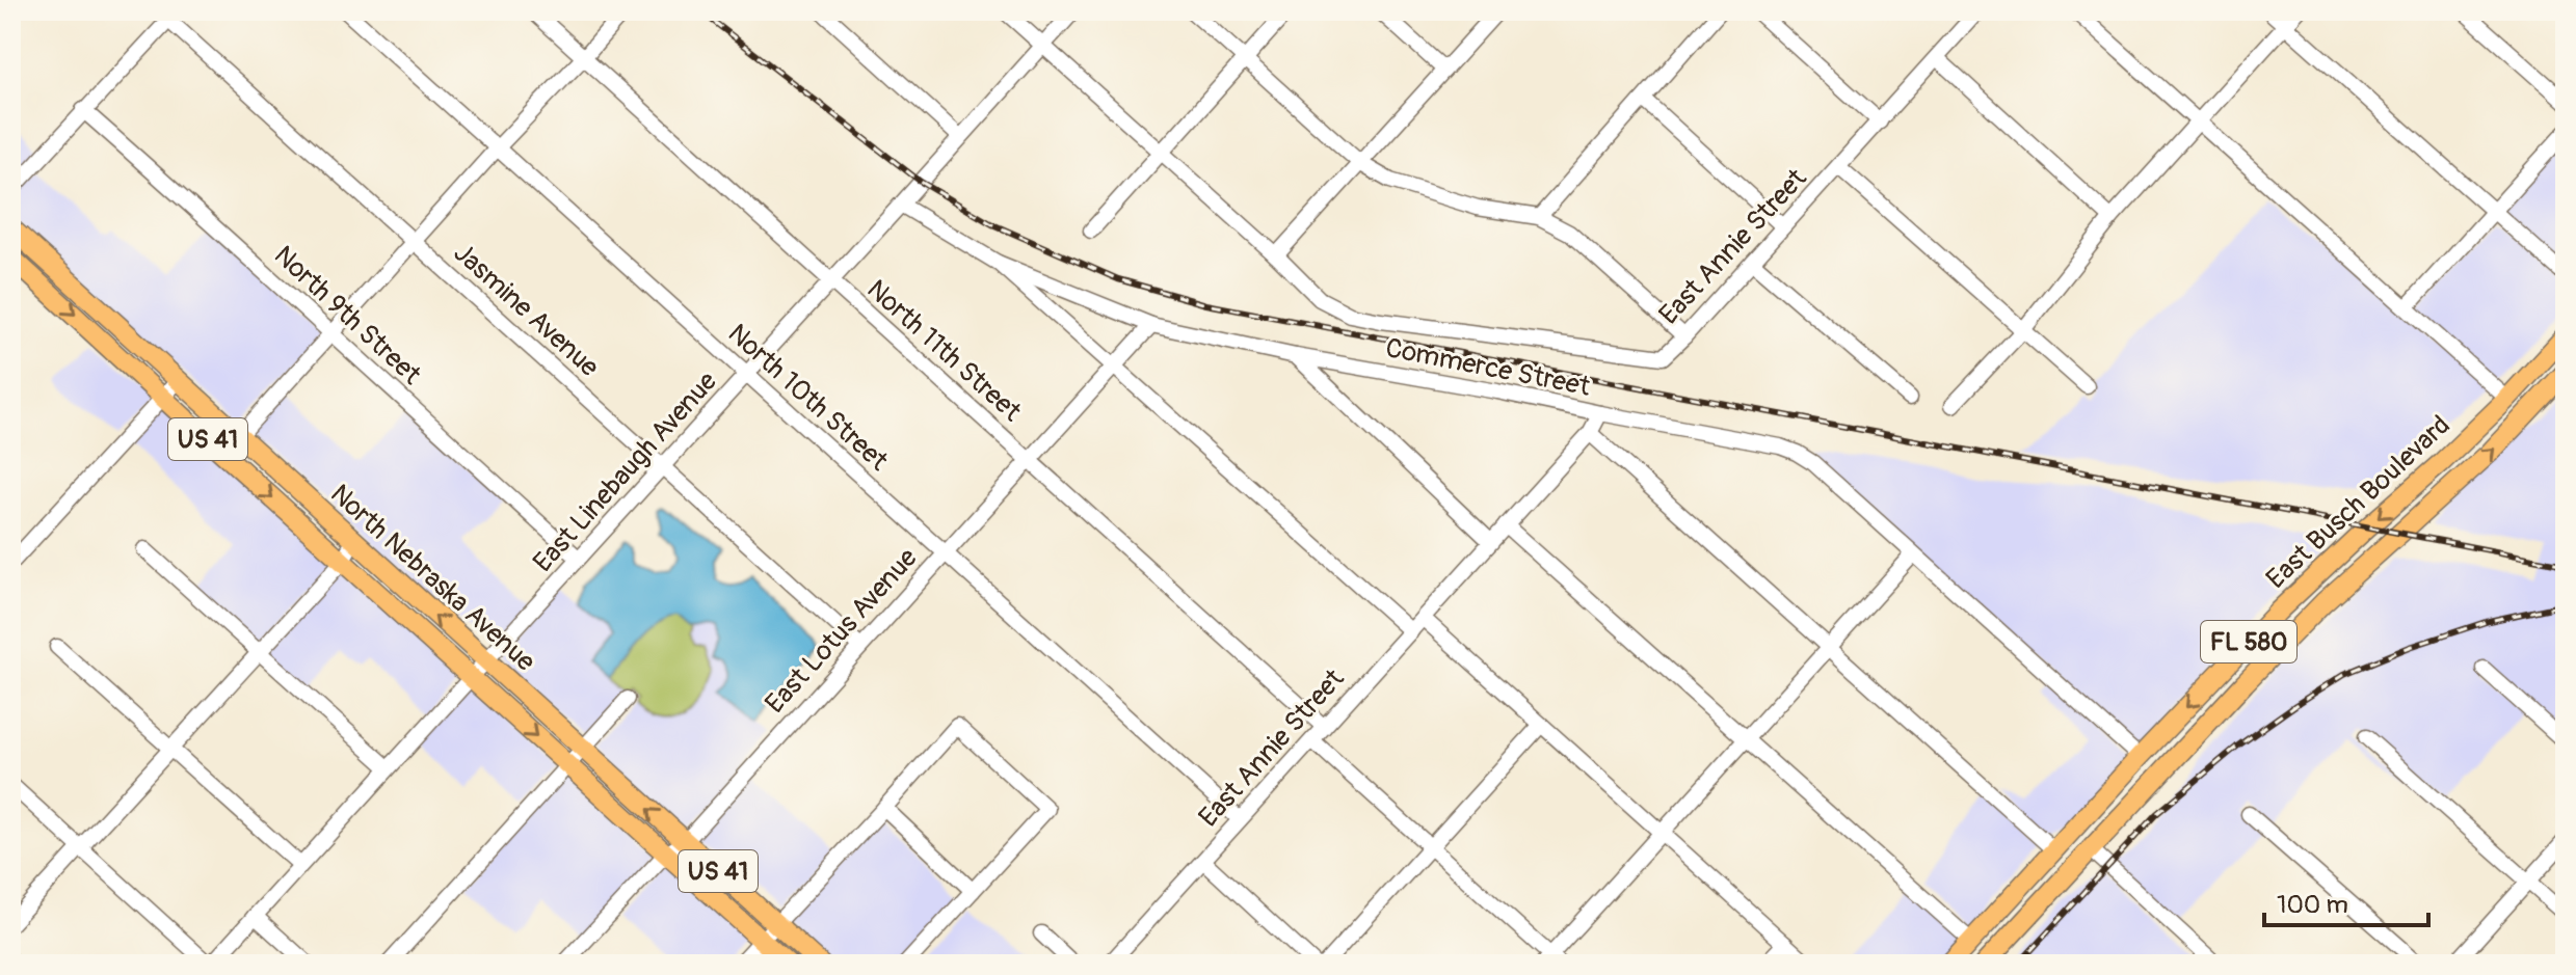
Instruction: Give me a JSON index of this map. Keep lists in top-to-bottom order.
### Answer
{
  "streets": {
    "main road": [
      "US 41",
      "East Busch Boulevard",
      "North Nebraska Avenue",
      "FL 580"
    ],
    "street": [
      "East Annie Street",
      "Jasmine Avenue",
      "North 9th Street",
      "North 11th Street",
      "Commerce Street",
      "North 10th Street",
      "East Linebaugh Avenue",
      "East Lotus Avenue"
    ]
  },
  "crossings": [
    ["East Annie Street", "North 11th Street"],
    ["East Annie Street", "Commerce Street"],
    ["East Annie Street", "North 10th Street"],
    ["Jasmine Avenue", "East Linebaugh Avenue"],
    ["Jasmine Avenue", "East Lotus Avenue"],
    ["North 9th Street", "East Linebaugh Avenue"],
    ["North 11th Street", "East Linebaugh Avenue"],
    ["North 11th Street", "East Lotus Avenue"],
    ["Commerce Street", "East Busch Boulevard"],
    ["Commerce Street", "East Lotus Avenue"],
    ["North 10th Street", "East Linebaugh Avenue"],
    ["North 10th Street", "East Lotus Avenue"],
    ["East Linebaugh Avenue", "North Nebraska Avenue"],
    ["North Nebraska Avenue", "East Lotus Avenue"]
  ],
  "scale_bar": "100 m"
}
